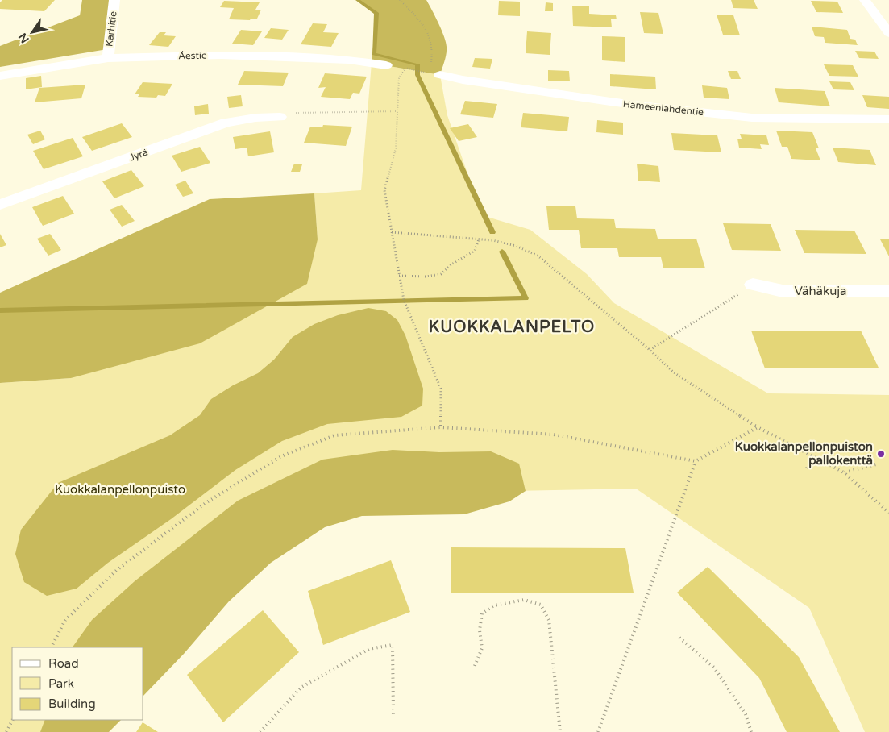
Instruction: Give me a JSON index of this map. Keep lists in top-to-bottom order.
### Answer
{
  "streets": {
    "street": [
      "Karhitie",
      "Äestie",
      "Hämeenlahdentie",
      "Jyrä",
      "Vähäkuja"
    ]
  },
  "crossings": [
    ["Karhitie", "Äestie"]
  ],
  "districts": ["KUOKKALANPELTO"],
  "parks": ["Kuokkalanpellonpuisto"],
  "places": ["Kuokkalanpellonpuiston pallokenttä"],
  "legend": ["Road", "Park", "Building"],
  "north": "bottom left"
}
